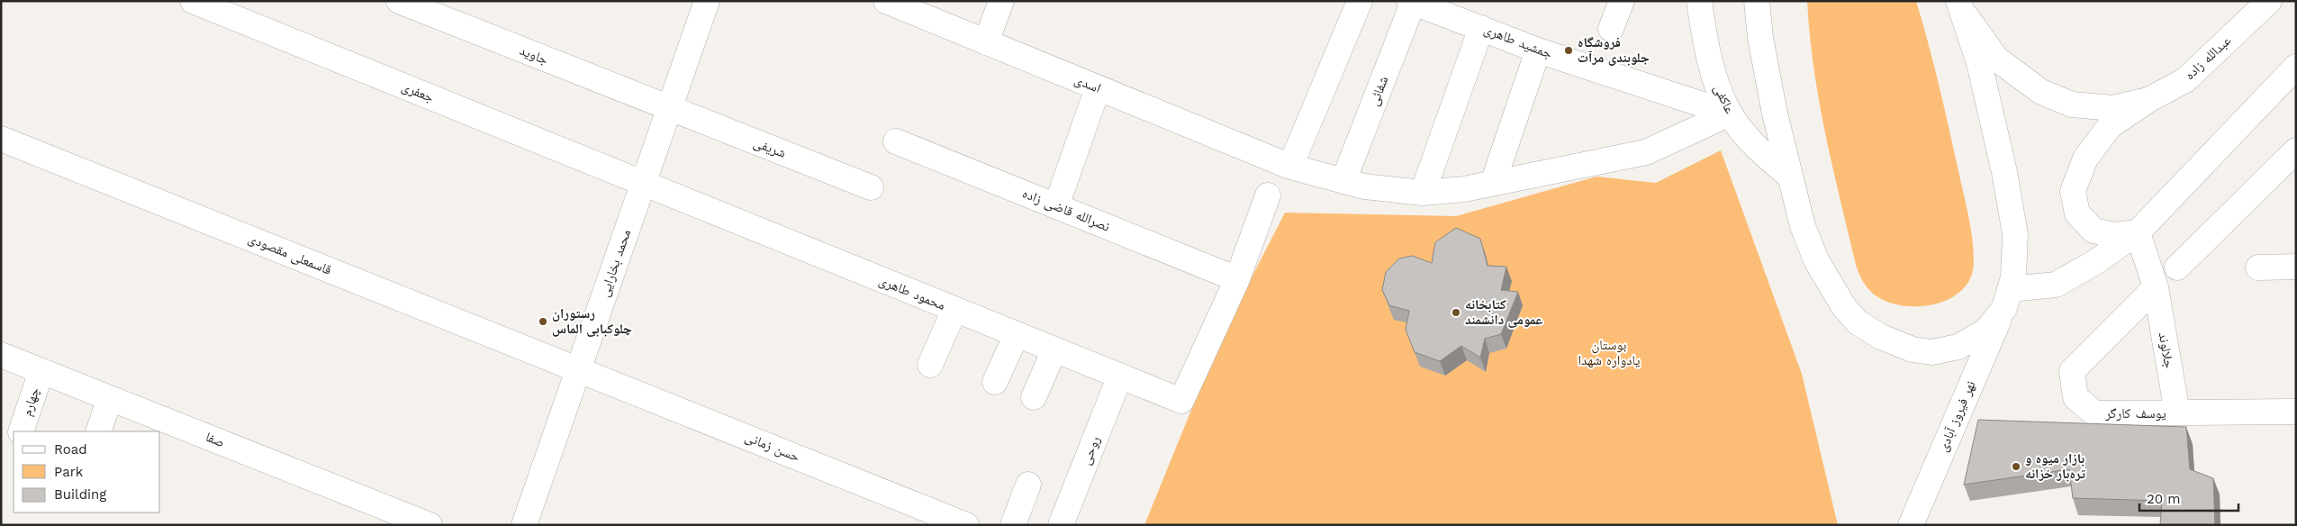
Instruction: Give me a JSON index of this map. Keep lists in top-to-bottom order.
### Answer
{
  "streets": {
    "street": [
      "جمشید طاهری",
      "جاوید",
      "عبدالله زاده",
      "اسدی",
      "شفائی",
      "جعفری",
      "عاکفی",
      "شریفی",
      "نصرالله قاضی زاده",
      "قاسمعلی مقصودی",
      "محمد بخارایی",
      "محمود طاهری",
      "جلالوند",
      "چهارم",
      "یوسف کارگر",
      "نهر فیروز آبادی",
      "صفا",
      "حسن زمانی",
      "روحی"
    ]
  },
  "crossings": [
    ["جمشید طاهری", "اسدی"],
    ["جمشید طاهری", "شفائی"],
    ["جمشید طاهری", "عاکفی"],
    ["جاوید", "شریفی"],
    ["جاوید", "محمد بخارایی"],
    ["عبدالله زاده", "نهر فیروز آبادی"],
    ["اسدی", "شفائی"],
    ["اسدی", "عاکفی"],
    ["جعفری", "محمد بخارایی"],
    ["جعفری", "محمود طاهری"],
    ["شریفی", "محمد بخارایی"],
    ["نصرالله قاضی زاده", "محمود طاهری"],
    ["قاسمعلی مقصودی", "محمد بخارایی"],
    ["قاسمعلی مقصودی", "حسن زمانی"],
    ["محمد بخارایی", "محمود طاهری"],
    ["محمد بخارایی", "حسن زمانی"],
    ["محمود طاهری", "روحی"],
    ["جلالوند", "یوسف کارگر"],
    ["چهارم", "صفا"]
  ],
  "parks": ["بوستان یادواره شهدا"],
  "places": [
    "فروشگاه جلوبندی مرآت",
    "کتابخانه عمومی دانشمند",
    "رستوران چلوکبابی الماس",
    "بازار میوه و تره‌بار خزانه"
  ],
  "legend": ["Road", "Park", "Building"],
  "scale_bar": "20 m"
}
